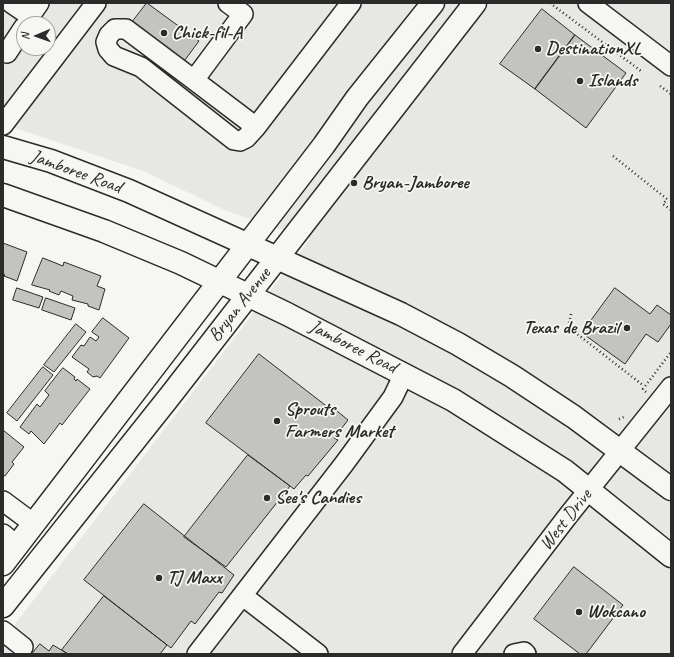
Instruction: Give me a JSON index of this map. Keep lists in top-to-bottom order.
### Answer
{
  "streets": {
    "main road": ["Jamboree Road", "Bryan Avenue"],
    "street": ["West Drive"]
  },
  "crossings": [
    ["Jamboree Road", "Bryan Avenue"],
    ["Jamboree Road", "West Drive"]
  ],
  "places": [
    "Chick-fil-A",
    "DestinationXL",
    "Islands",
    "Bryan-Jamboree",
    "Texas de Brazil",
    "Sprouts Farmers Market",
    "See's Candies",
    "TJ Maxx",
    "Wokcano"
  ],
  "north": "left"
}
